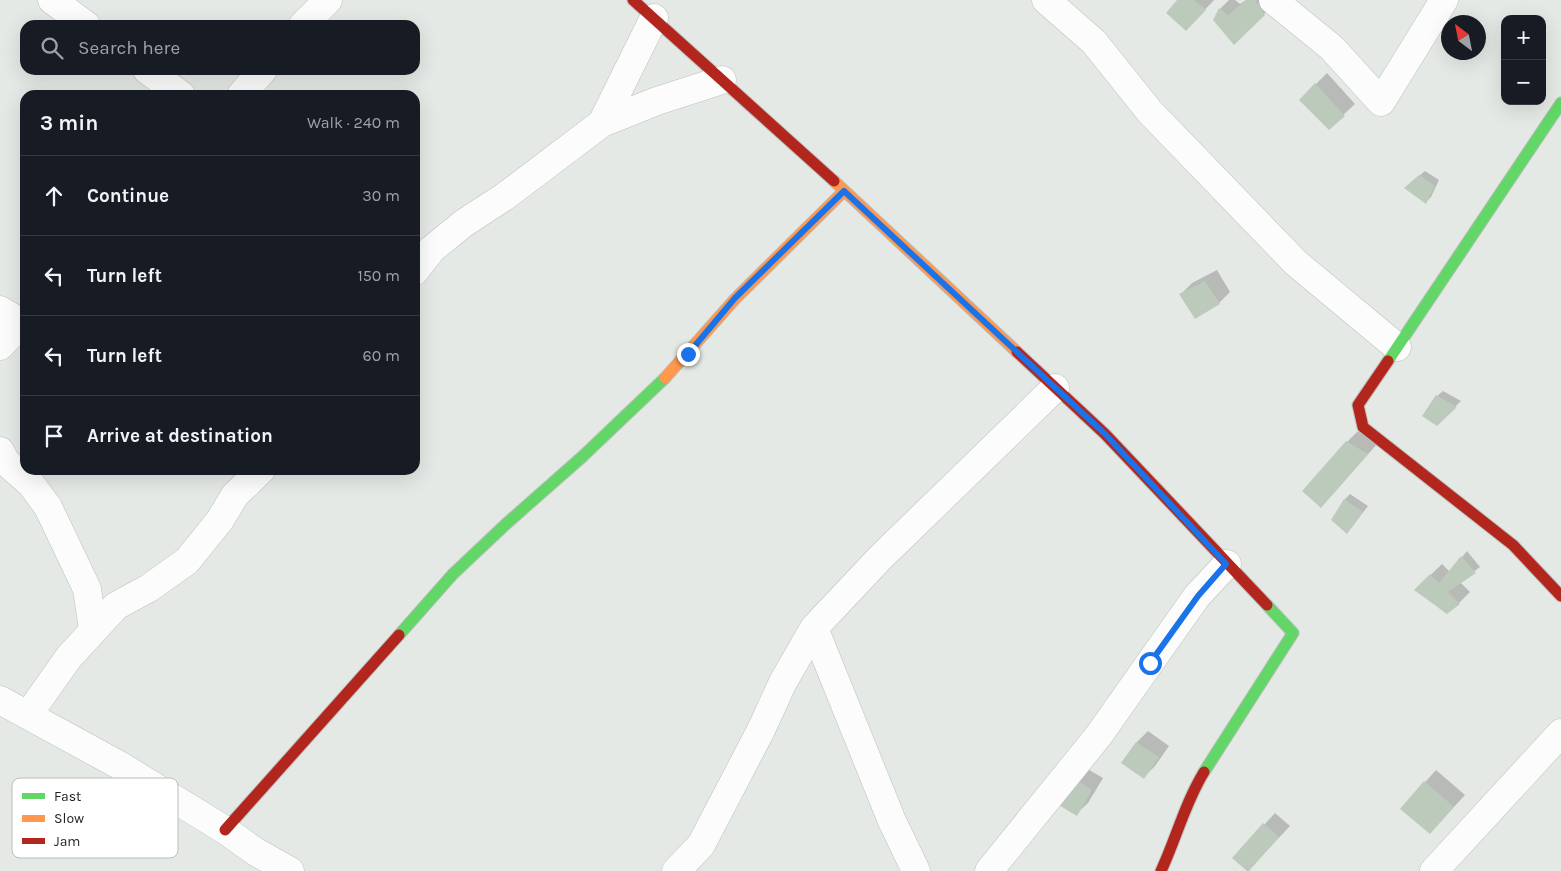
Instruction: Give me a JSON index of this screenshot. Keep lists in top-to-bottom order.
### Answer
{
  "legend": ["Fast", "Slow", "Jam"],
  "north": "top left",
  "page": {
    "map_buttons": ["+", "−"],
    "search": "Search here",
    "heading": ["3 min", "Walk · 240 m"],
    "list": [
      ["Continue", "30 m"],
      ["Turn left", "150 m"],
      ["Turn left", "60 m"],
      "Arrive at destination"
    ]
  }
}
